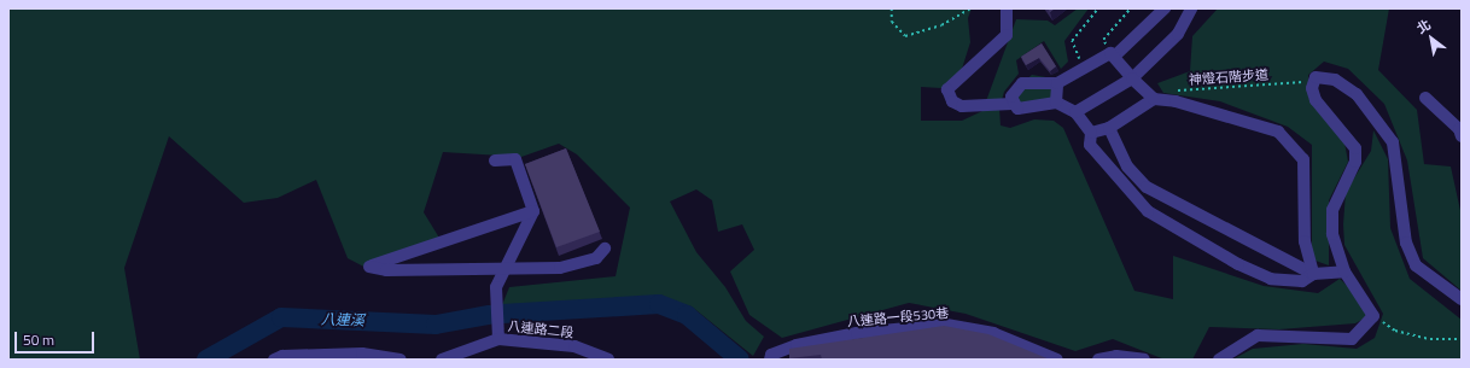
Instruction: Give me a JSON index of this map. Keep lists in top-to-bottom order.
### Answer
{
  "streets": {
    "street": ["八連路一段530巷", "八連路二段"],
    "path": ["神燈石階步道"]
  },
  "water": ["八連溪"],
  "scale_bar": "50 m",
  "north": "top left"
}
